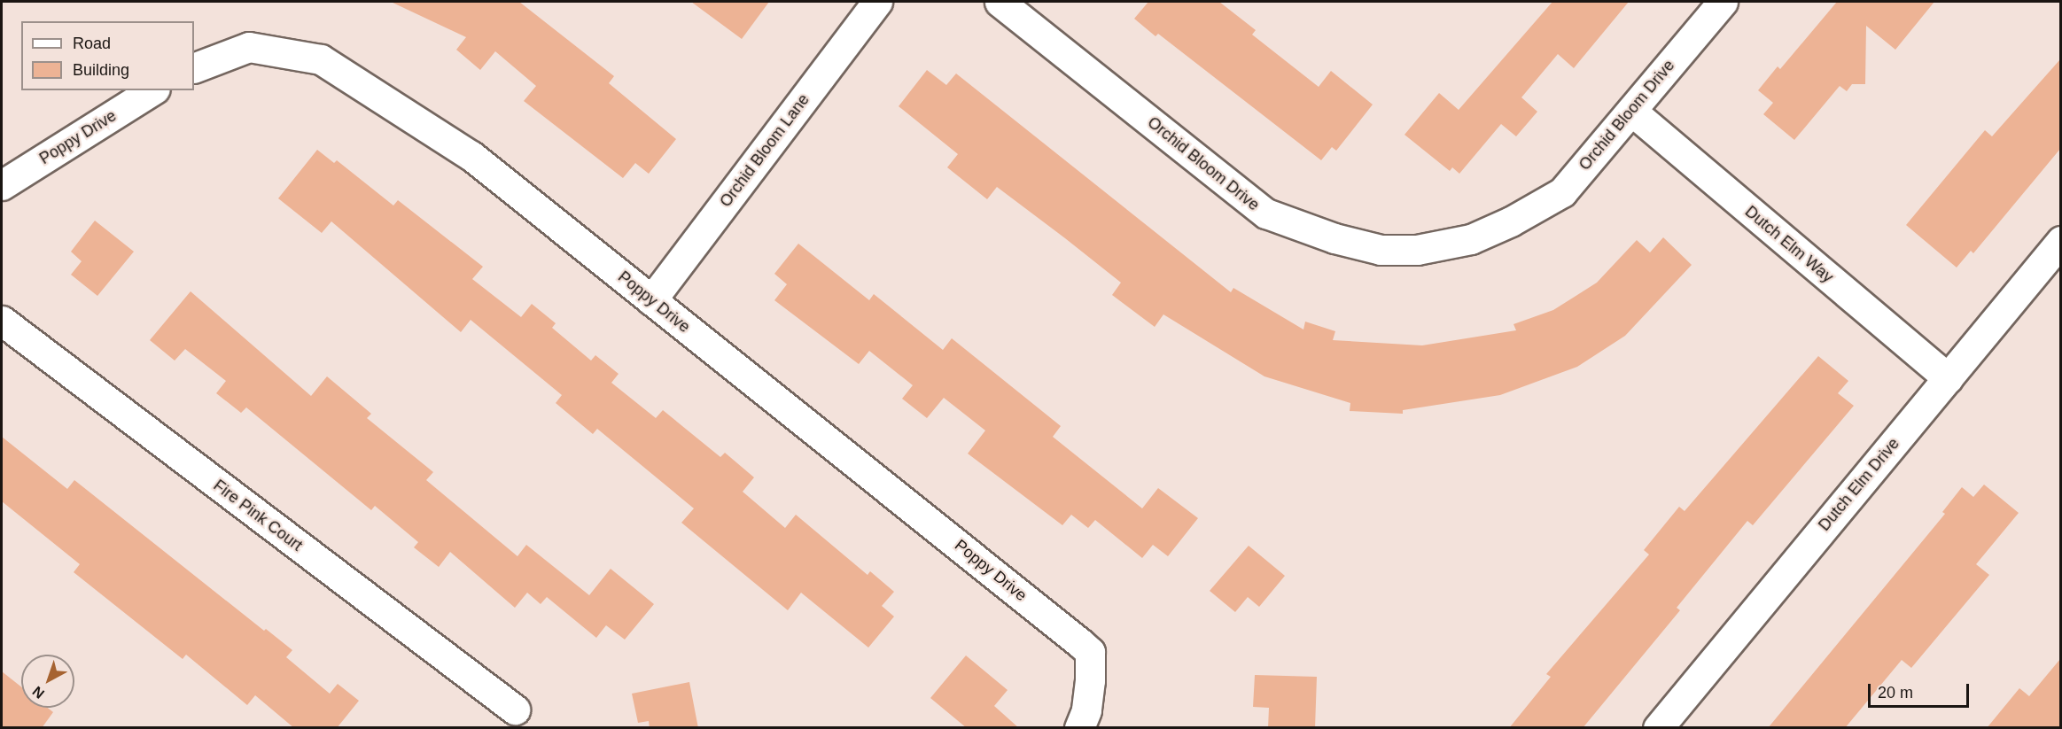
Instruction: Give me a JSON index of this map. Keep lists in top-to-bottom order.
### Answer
{
  "streets": {
    "street": [
      "Orchid Bloom Drive",
      "Poppy Drive",
      "Orchid Bloom Lane",
      "Dutch Elm Way",
      "Dutch Elm Drive",
      "Fire Pink Court"
    ]
  },
  "crossings": [
    ["Orchid Bloom Drive", "Dutch Elm Way"],
    ["Poppy Drive", "Orchid Bloom Lane"],
    ["Dutch Elm Way", "Dutch Elm Drive"]
  ],
  "legend": ["Road", "Building"],
  "scale_bar": "20 m",
  "north": "bottom left"
}
